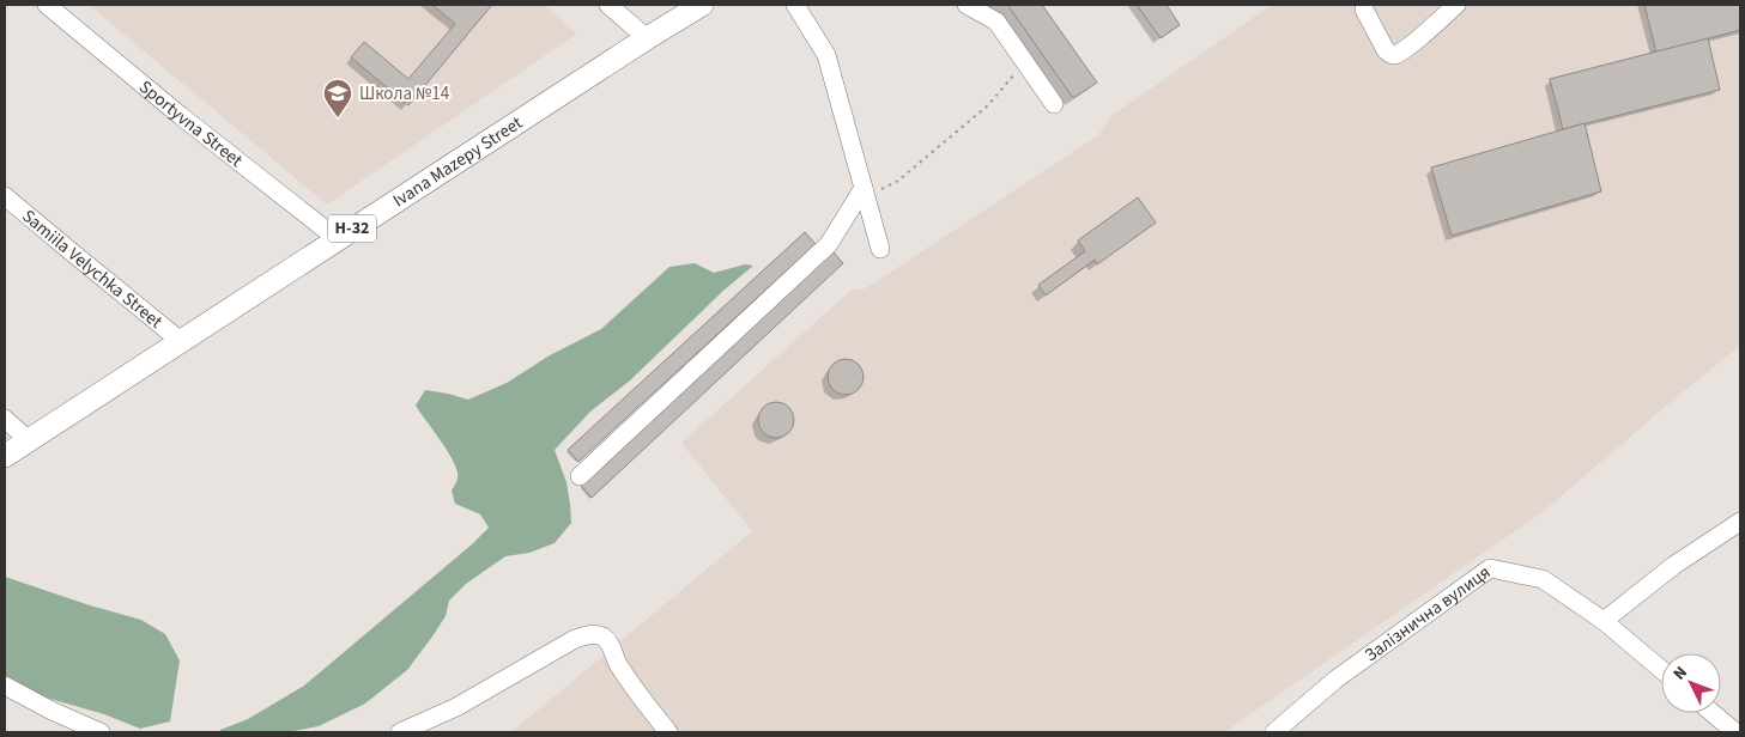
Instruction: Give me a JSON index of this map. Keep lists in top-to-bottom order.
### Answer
{
  "streets": {
    "main road": ["Ivana Mazepy Street", "Н-32"],
    "street": ["Sportyvna Street", "Samiila Velychka Street", "Залізнична вулиця"]
  },
  "crossings": [
    ["Sportyvna Street", "Ivana Mazepy Street"],
    ["Ivana Mazepy Street", "Samiila Velychka Street"]
  ],
  "places": {
    "school or university": ["Школа №14"]
  },
  "north": "top left"
}
